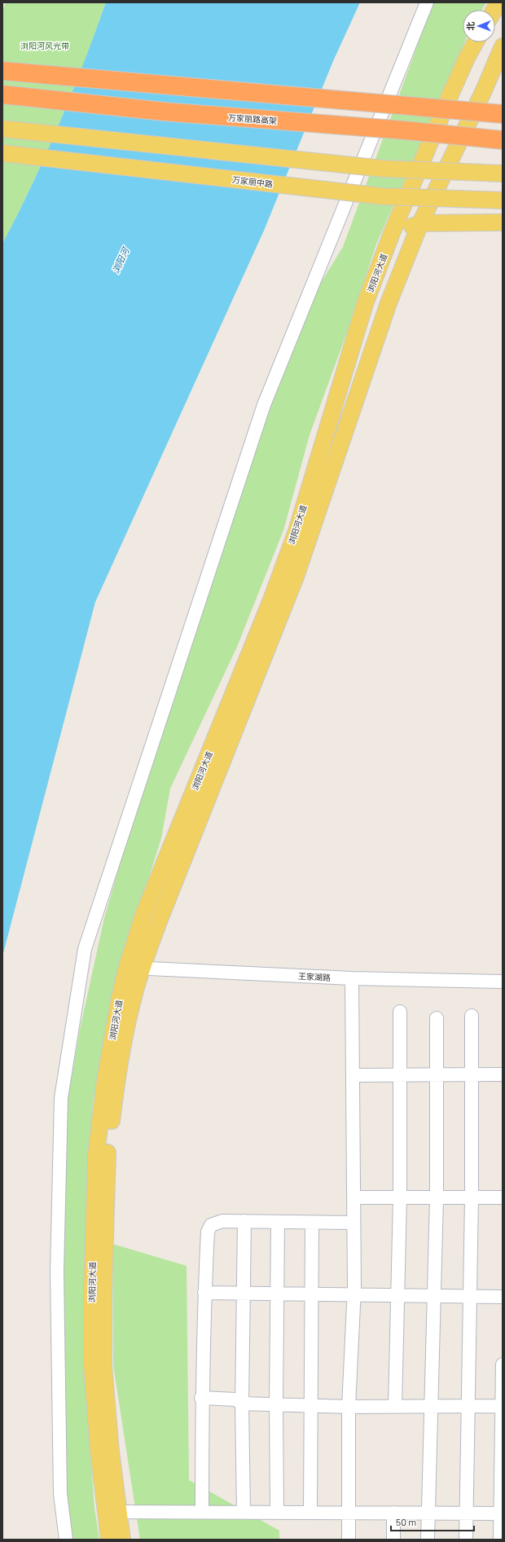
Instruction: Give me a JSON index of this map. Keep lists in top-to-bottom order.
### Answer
{
  "streets": {
    "highway": ["万家丽路高架"],
    "main road": ["万家丽中路", "浏阳河大道"],
    "street": ["王家湖路"]
  },
  "crossings": [
    ["浏阳河大道", "王家湖路"]
  ],
  "water": ["浏阳河"],
  "parks": ["浏阳河风光带"],
  "scale_bar": "50 m",
  "north": "left"
}
